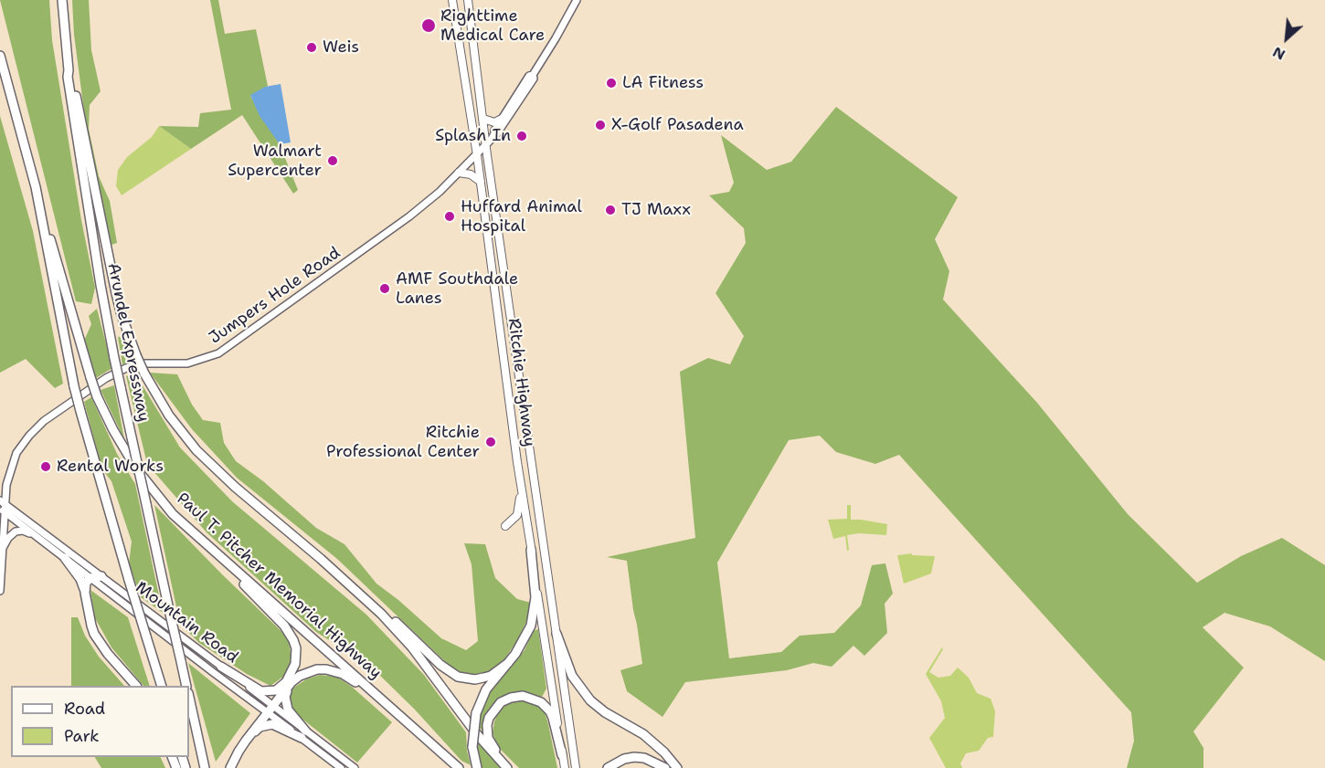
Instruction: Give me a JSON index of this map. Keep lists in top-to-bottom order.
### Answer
{
  "streets": {
    "highway": ["Arundel Expressway", "Paul T. Pitcher Memorial Highway"],
    "main road": ["Jumpers Hole Road", "Ritchie Highway", "Mountain Road"]
  },
  "crossings": [
    ["Jumpers Hole Road", "Ritchie Highway"],
    ["Jumpers Hole Road", "Mountain Road"]
  ],
  "places": [
    "Righttime Medical Care",
    "Weis",
    "LA Fitness",
    "X-Golf Pasadena",
    "Splash In",
    "Walmart Supercenter",
    "TJ Maxx",
    "Huffard Animal Hospital",
    "AMF Southdale Lanes",
    "Ritchie Professional Center",
    "Rental Works"
  ],
  "legend": ["Road", "Park"],
  "north": "bottom left"
}
